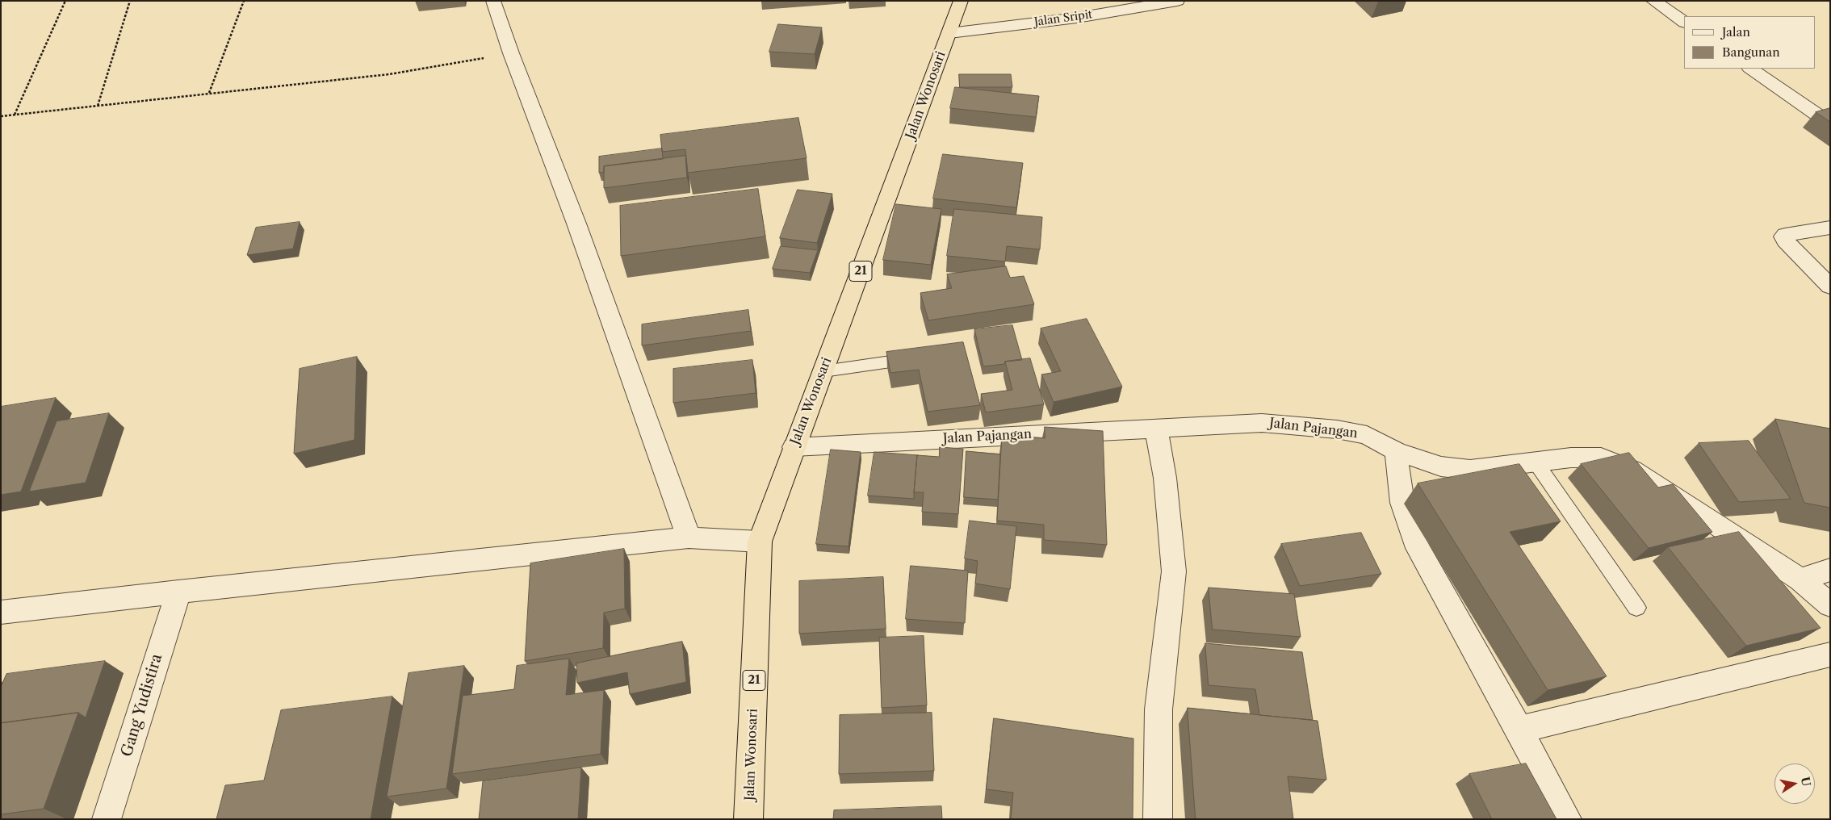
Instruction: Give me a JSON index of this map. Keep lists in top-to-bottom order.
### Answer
{
  "streets": {
    "highway": ["Jalan Wonosari", "21"],
    "street": ["Jalan Sripit", "Jalan Pajangan", "Gang Yudistira"]
  },
  "crossings": [
    ["Jalan Sripit", "Jalan Wonosari"],
    ["Jalan Wonosari", "Jalan Pajangan"]
  ],
  "legend": ["Jalan", "Bangunan"],
  "north": "right"
}
